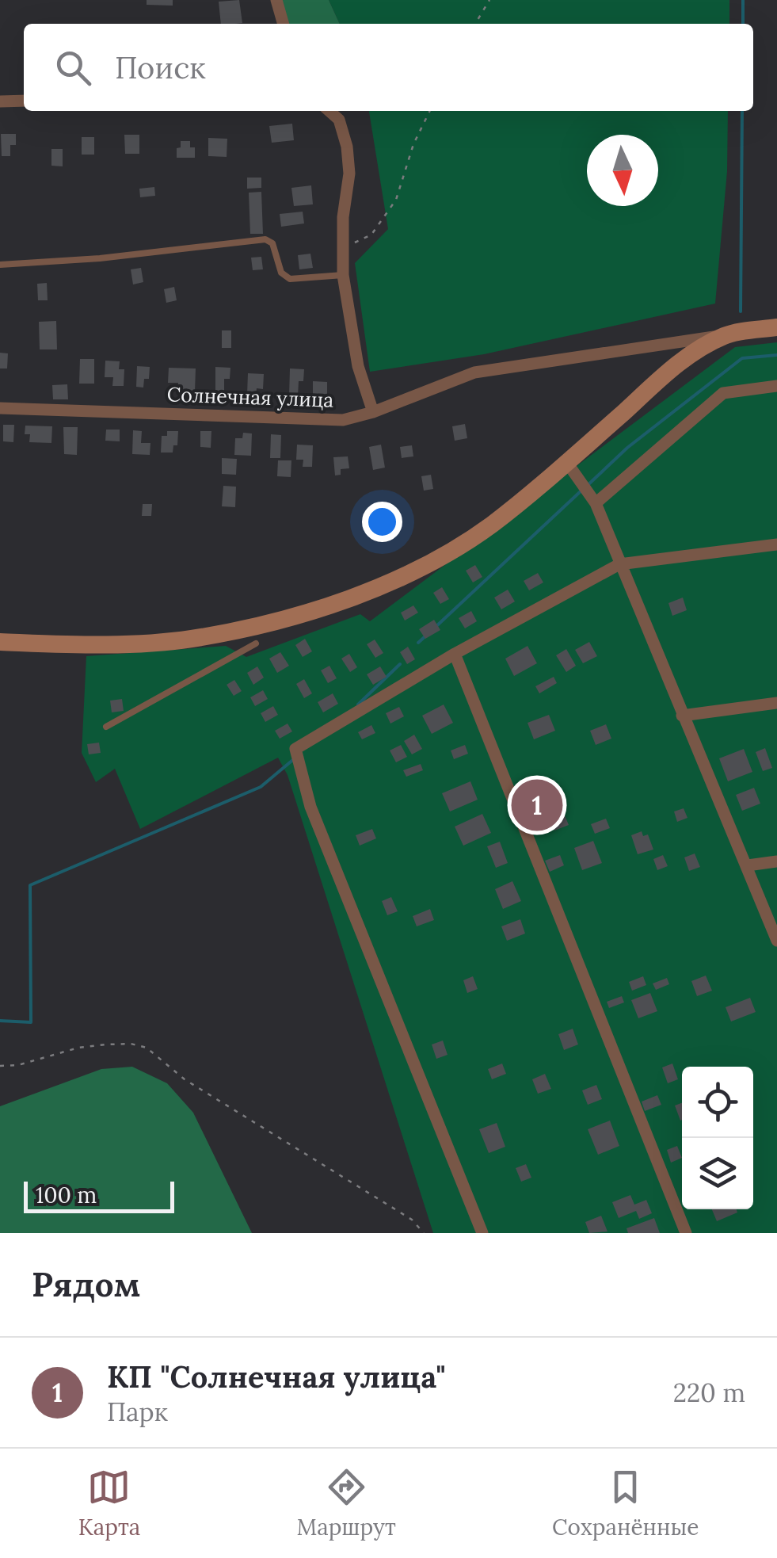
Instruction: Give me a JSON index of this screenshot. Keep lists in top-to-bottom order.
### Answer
{
  "streets": {
    "street": ["Солнечная улица"]
  },
  "scale_bar": "100 m",
  "north": "bottom",
  "page": {
    "search": "Поиск",
    "pins": "1",
    "scale": "100 m",
    "heading": "Рядом",
    "list": [
      {
        "mark": "1",
        "name": "КП \"Солнечная улица\"",
        "note": "Парк",
        "value": "220 m"
      }
    ],
    "nav": ["Карта", "Маршрут", "Сохранённые"]
  }
}
